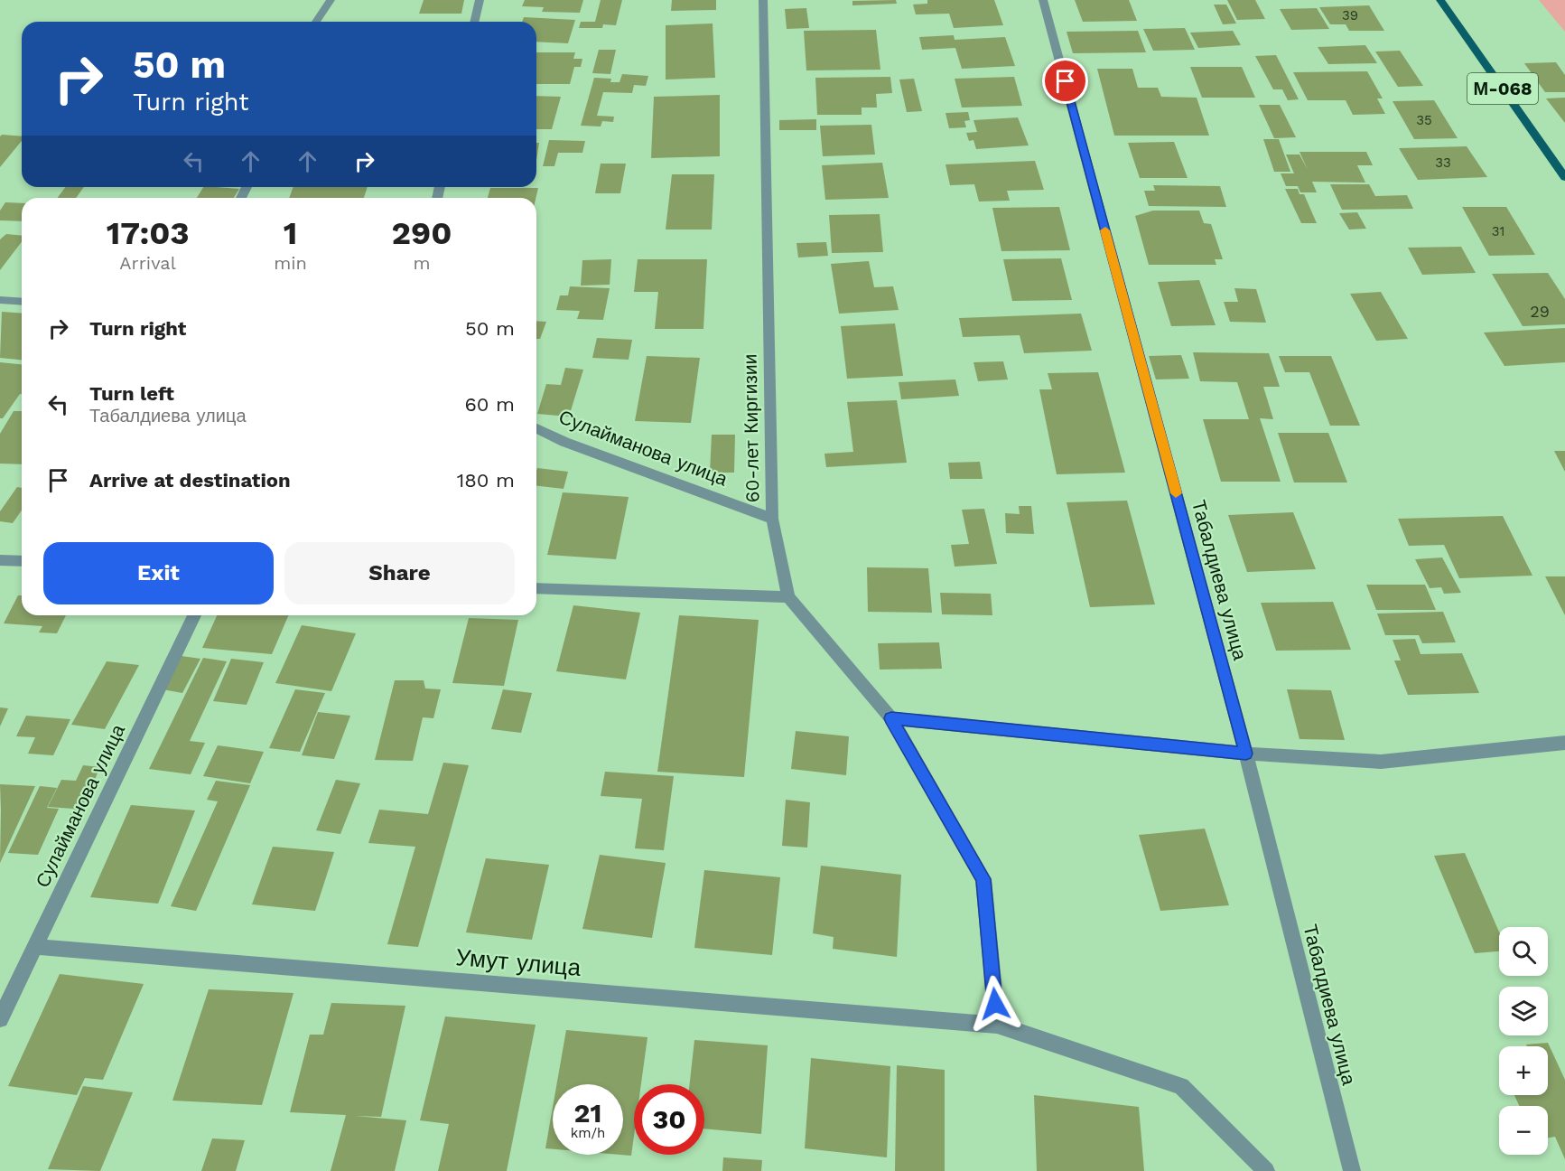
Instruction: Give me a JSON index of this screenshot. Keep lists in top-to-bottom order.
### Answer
{
  "streets": {
    "main road": ["М-068"],
    "street": [
      "60-лет Киргизии",
      "Сулайманова улица",
      "Табалдиева улица",
      "Умут улица"
    ]
  },
  "crossings": [
    ["60-лет Киргизии", "Сулайманова улица"],
    ["Сулайманова улица", "Умут улица"]
  ],
  "house_numbers": [
    "39",
    "35",
    "33",
    "31",
    "29"
  ],
  "page": {
    "turn": ["50 m", "Turn right"],
    "eta": [
      "17:03",
      "Arrival",
      "1",
      "min",
      "290",
      "m"
    ],
    "list": [
      {
        "name": "Turn right",
        "value": "50 m"
      },
      {
        "name": "Turn left",
        "note": "Табалдиева улица",
        "value": "60 m"
      },
      {
        "name": "Arrive at destination",
        "value": "180 m"
      }
    ],
    "buttons": ["Exit", "Share"],
    "map_buttons": ["+", "−"],
    "speed": "21 km/h",
    "limit": "30"
  }
}
